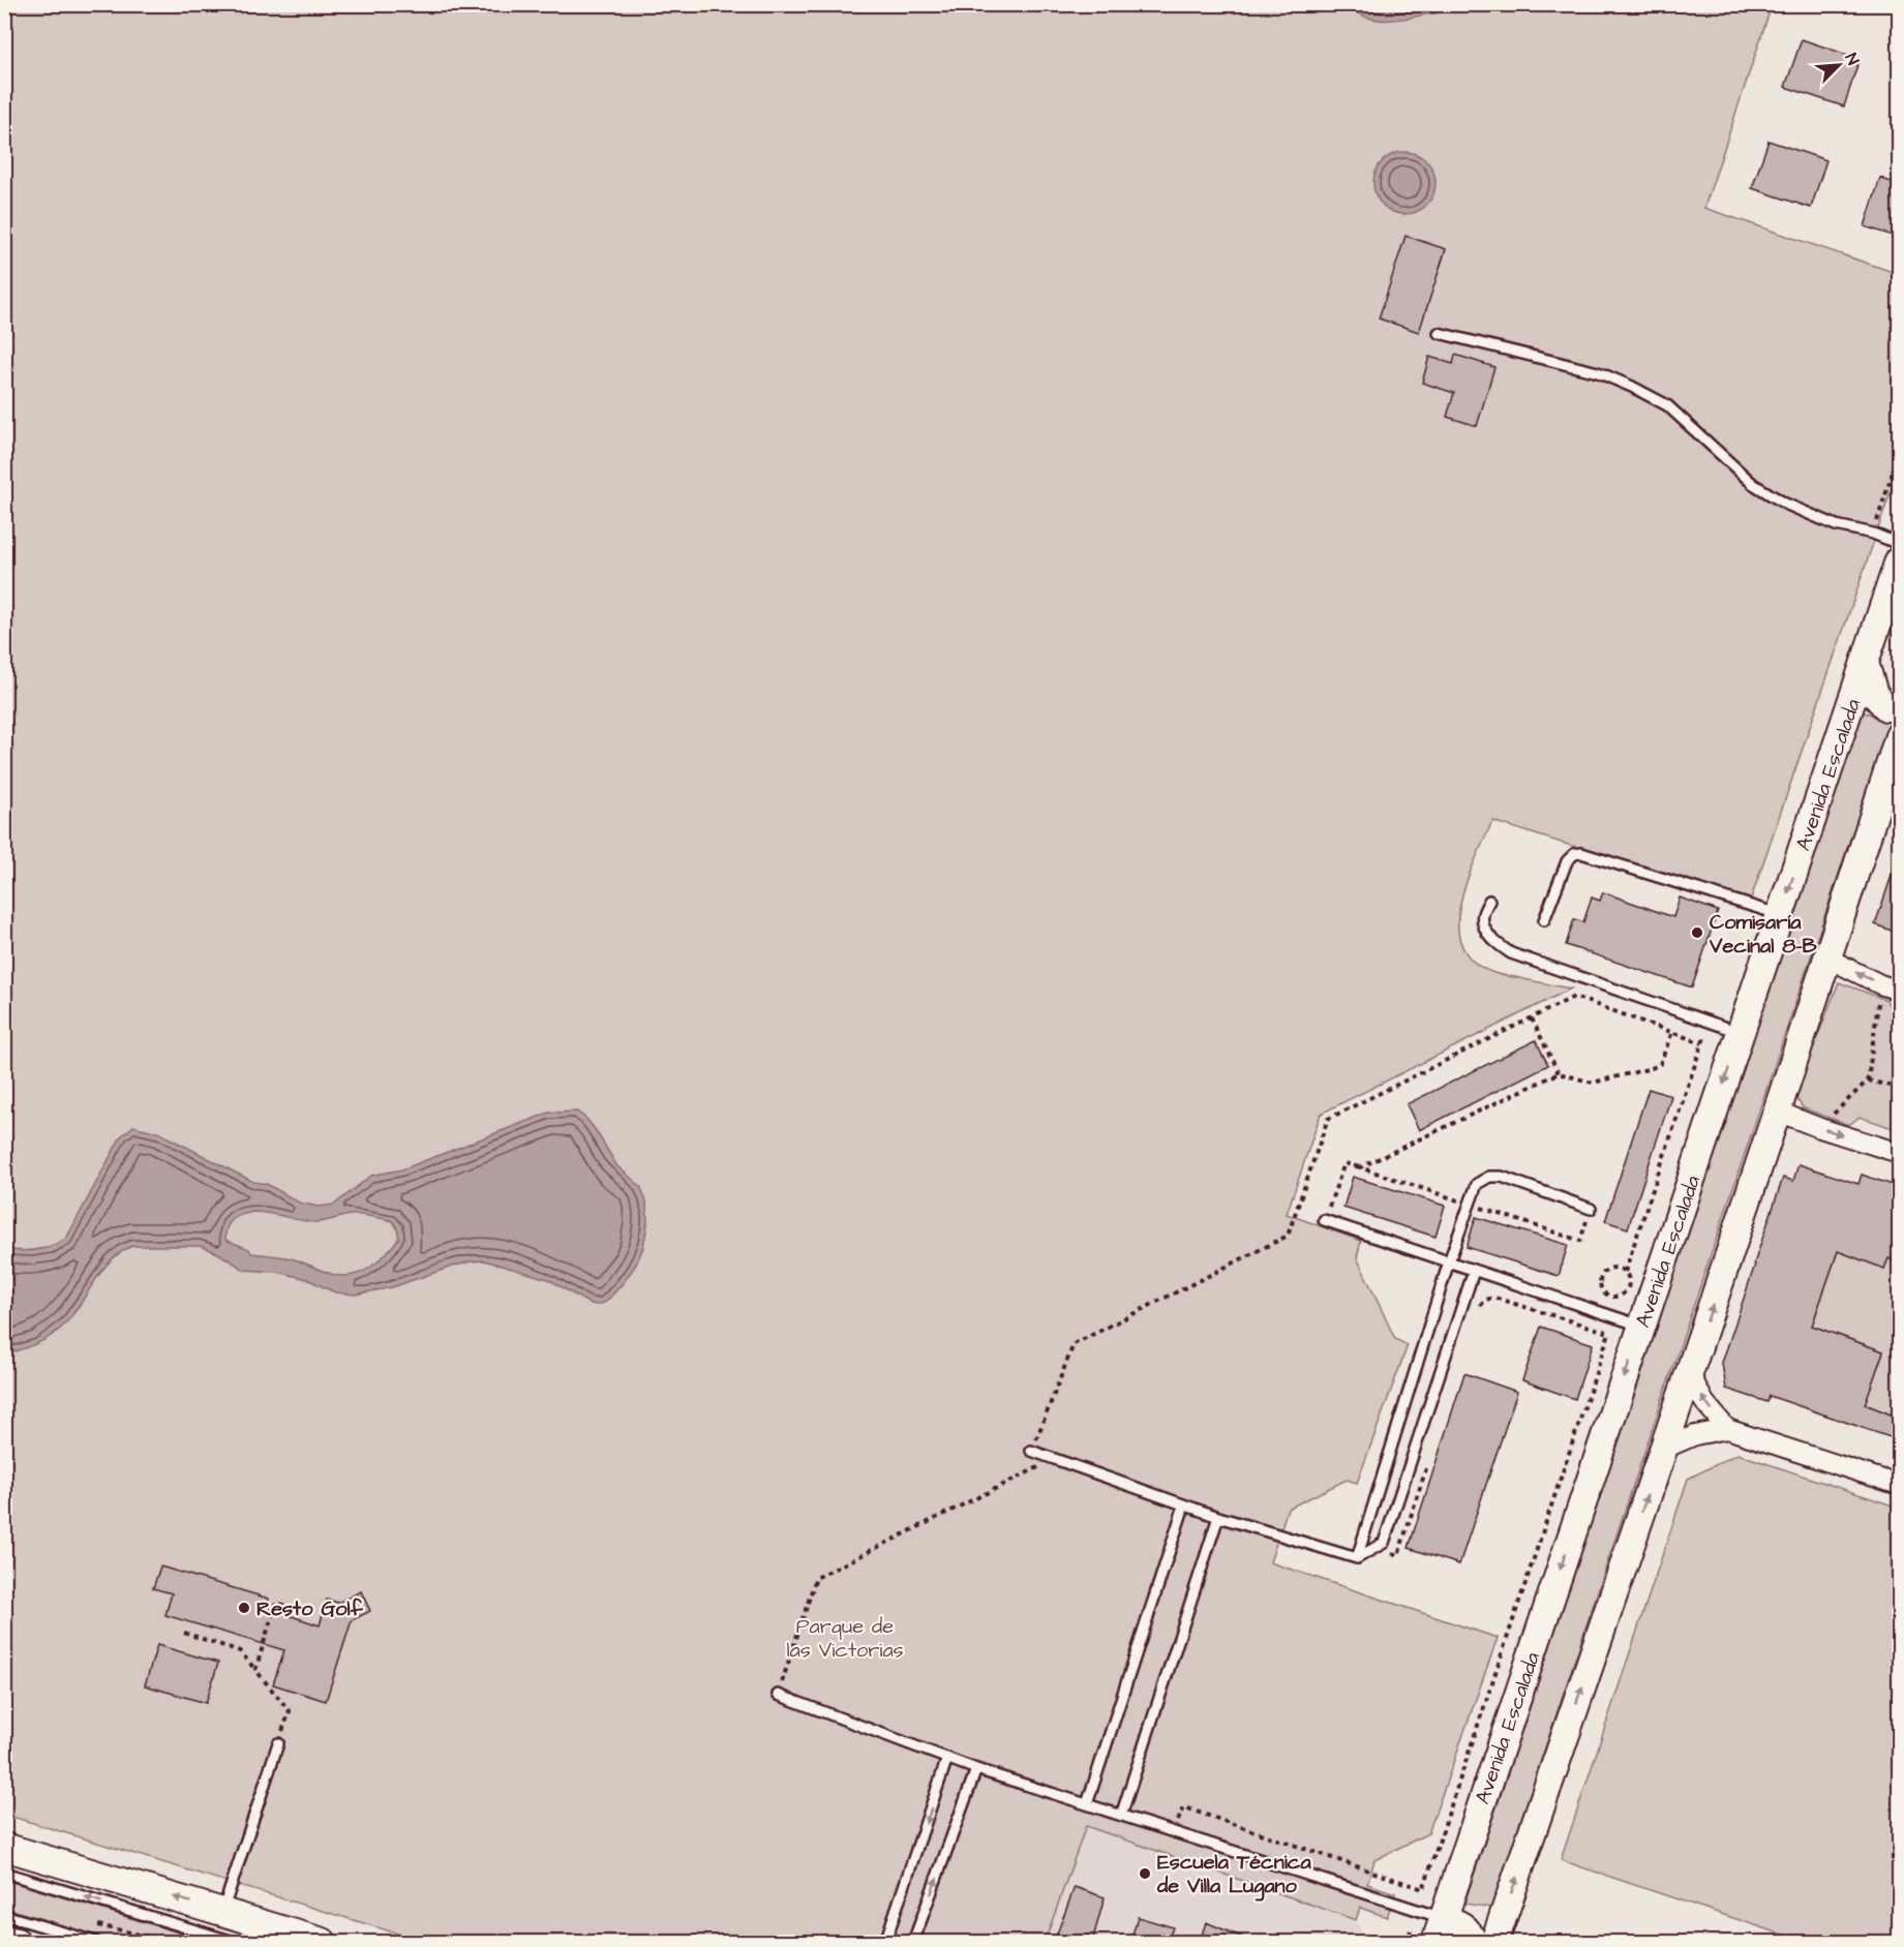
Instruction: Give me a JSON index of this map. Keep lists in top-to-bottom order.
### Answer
{
  "streets": {
    "main road": ["Avenida Escalada"]
  },
  "parks": ["Parque de las Victorias"],
  "places": ["Comisaría Vecinal 8-B", "Resto Golf", "Escuela Técnica de Villa Lugano"],
  "north": "top right"
}
